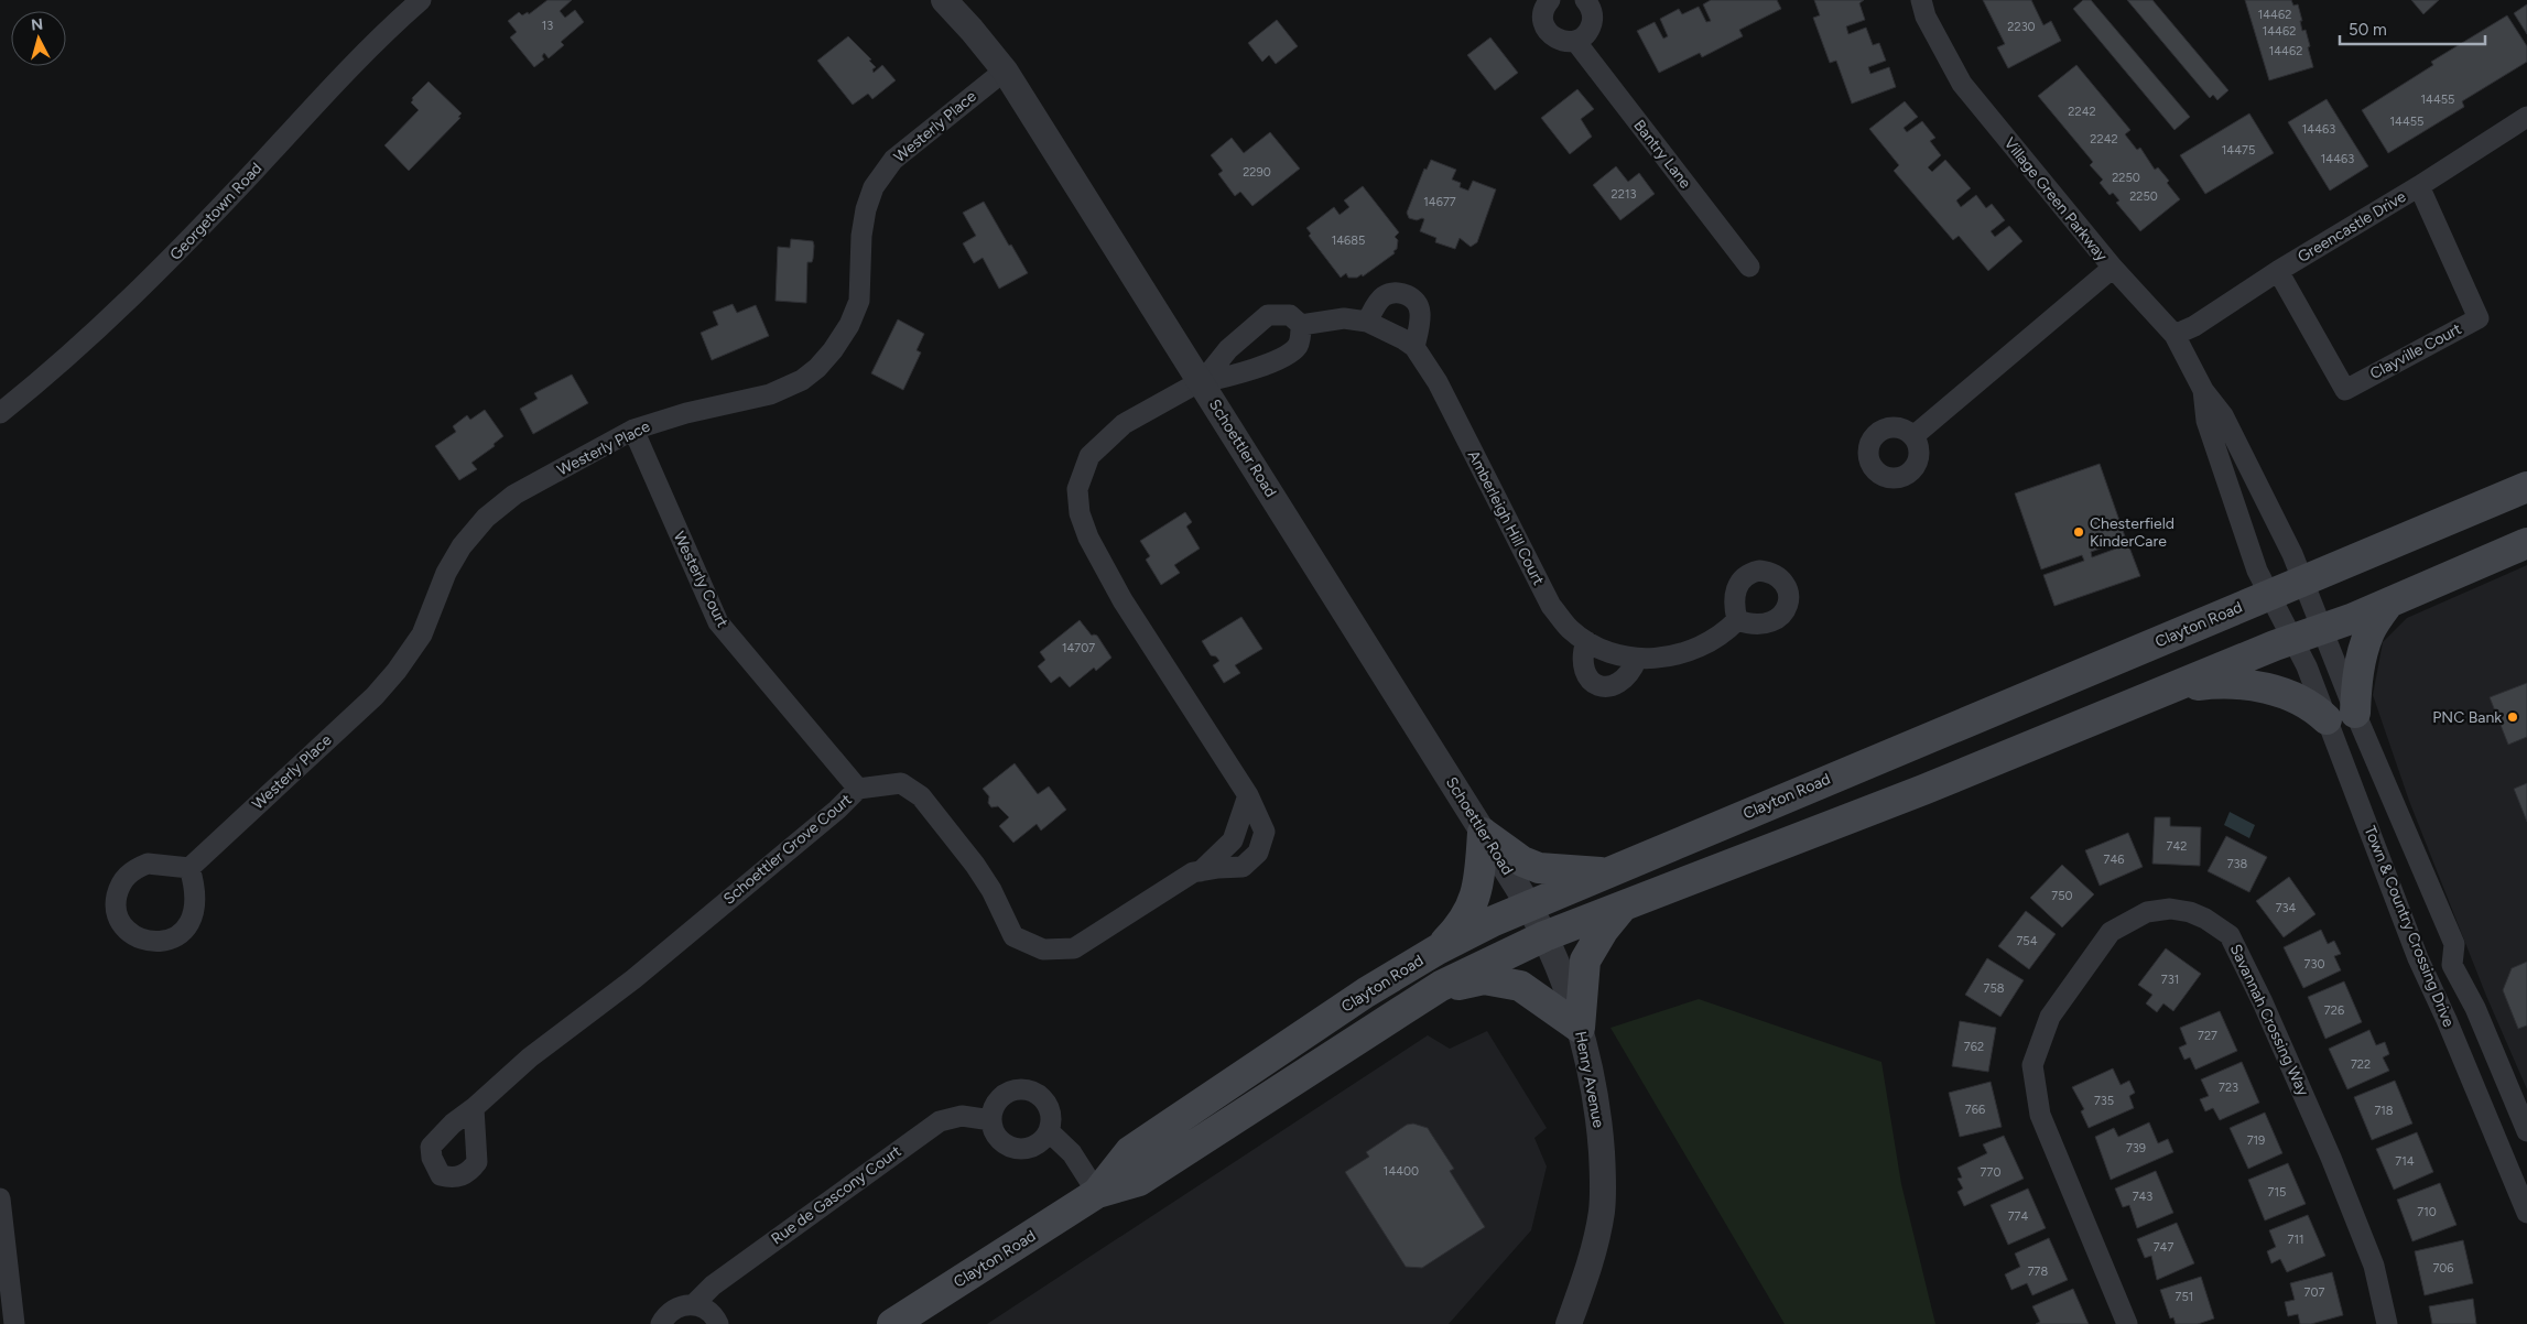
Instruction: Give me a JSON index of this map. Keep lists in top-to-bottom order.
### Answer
{
  "streets": {
    "main road": ["Clayton Road"],
    "street": [
      "Westerly Place",
      "Bantry Lane",
      "Village Green Parkway",
      "Georgetown Road",
      "Greencastle Drive",
      "Clayville Court",
      "Schoettler Road",
      "Amberleigh Hill Court",
      "Westerly Court",
      "Schoettler Grove Court",
      "Town & Country Crossing Drive",
      "Savannah Crossing Way",
      "Henry Avenue",
      "Rue de Gascony Court"
    ]
  },
  "crossings": [
    ["Westerly Place", "Schoettler Road"],
    ["Westerly Place", "Westerly Court"],
    ["Village Green Parkway", "Greencastle Drive"],
    ["Village Green Parkway", "Clayton Road"],
    ["Village Green Parkway", "Town & Country Crossing Drive"],
    ["Greencastle Drive", "Clayville Court"],
    ["Schoettler Road", "Clayton Road"],
    ["Schoettler Road", "Schoettler Grove Court"],
    ["Schoettler Road", "Henry Avenue"],
    ["Westerly Court", "Schoettler Grove Court"],
    ["Clayton Road", "Town & Country Crossing Drive"],
    ["Clayton Road", "Henry Avenue"]
  ],
  "places": ["Chesterfield KinderCare", "PNC Bank"],
  "house_numbers": [
    "14462",
    "13",
    "2230",
    "14462",
    "14462",
    "14455",
    "2242",
    "14455",
    "14463",
    "2242",
    "14475",
    "14463",
    "2290",
    "2250",
    "2213",
    "2250",
    "14677",
    "14685",
    "14707",
    "742",
    "746",
    "738",
    "750",
    "734",
    "754",
    "730",
    "731",
    "758",
    "726",
    "727",
    "762",
    "722",
    "723",
    "735",
    "766",
    "718",
    "719",
    "739",
    "714",
    "14400",
    "770",
    "715",
    "743",
    "710",
    "774",
    "711",
    "747",
    "706",
    "778",
    "707",
    "751"
  ],
  "scale_bar": "50 m",
  "north": "top"
}
